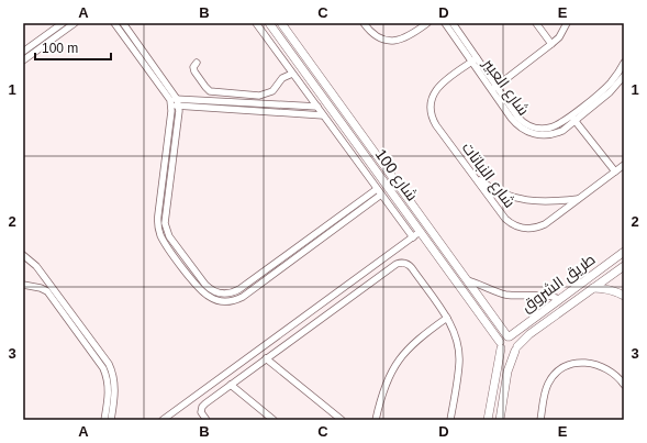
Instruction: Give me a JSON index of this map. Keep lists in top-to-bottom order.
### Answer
{
  "streets": {
    "street": [
      "شارع العبير",
      "شارع 100",
      "شارع النباتات",
      "طريق الشروق"
    ]
  },
  "crossings": [
    ["شارع العبير", "شارع النباتات"],
    ["شارع 100", "طريق الشروق"]
  ],
  "scale_bar": "100 m",
  "grid": {
    "columns": [
      "A",
      "B",
      "C",
      "D",
      "E"
    ],
    "rows": ["1", "2", "3"]
  }
}
